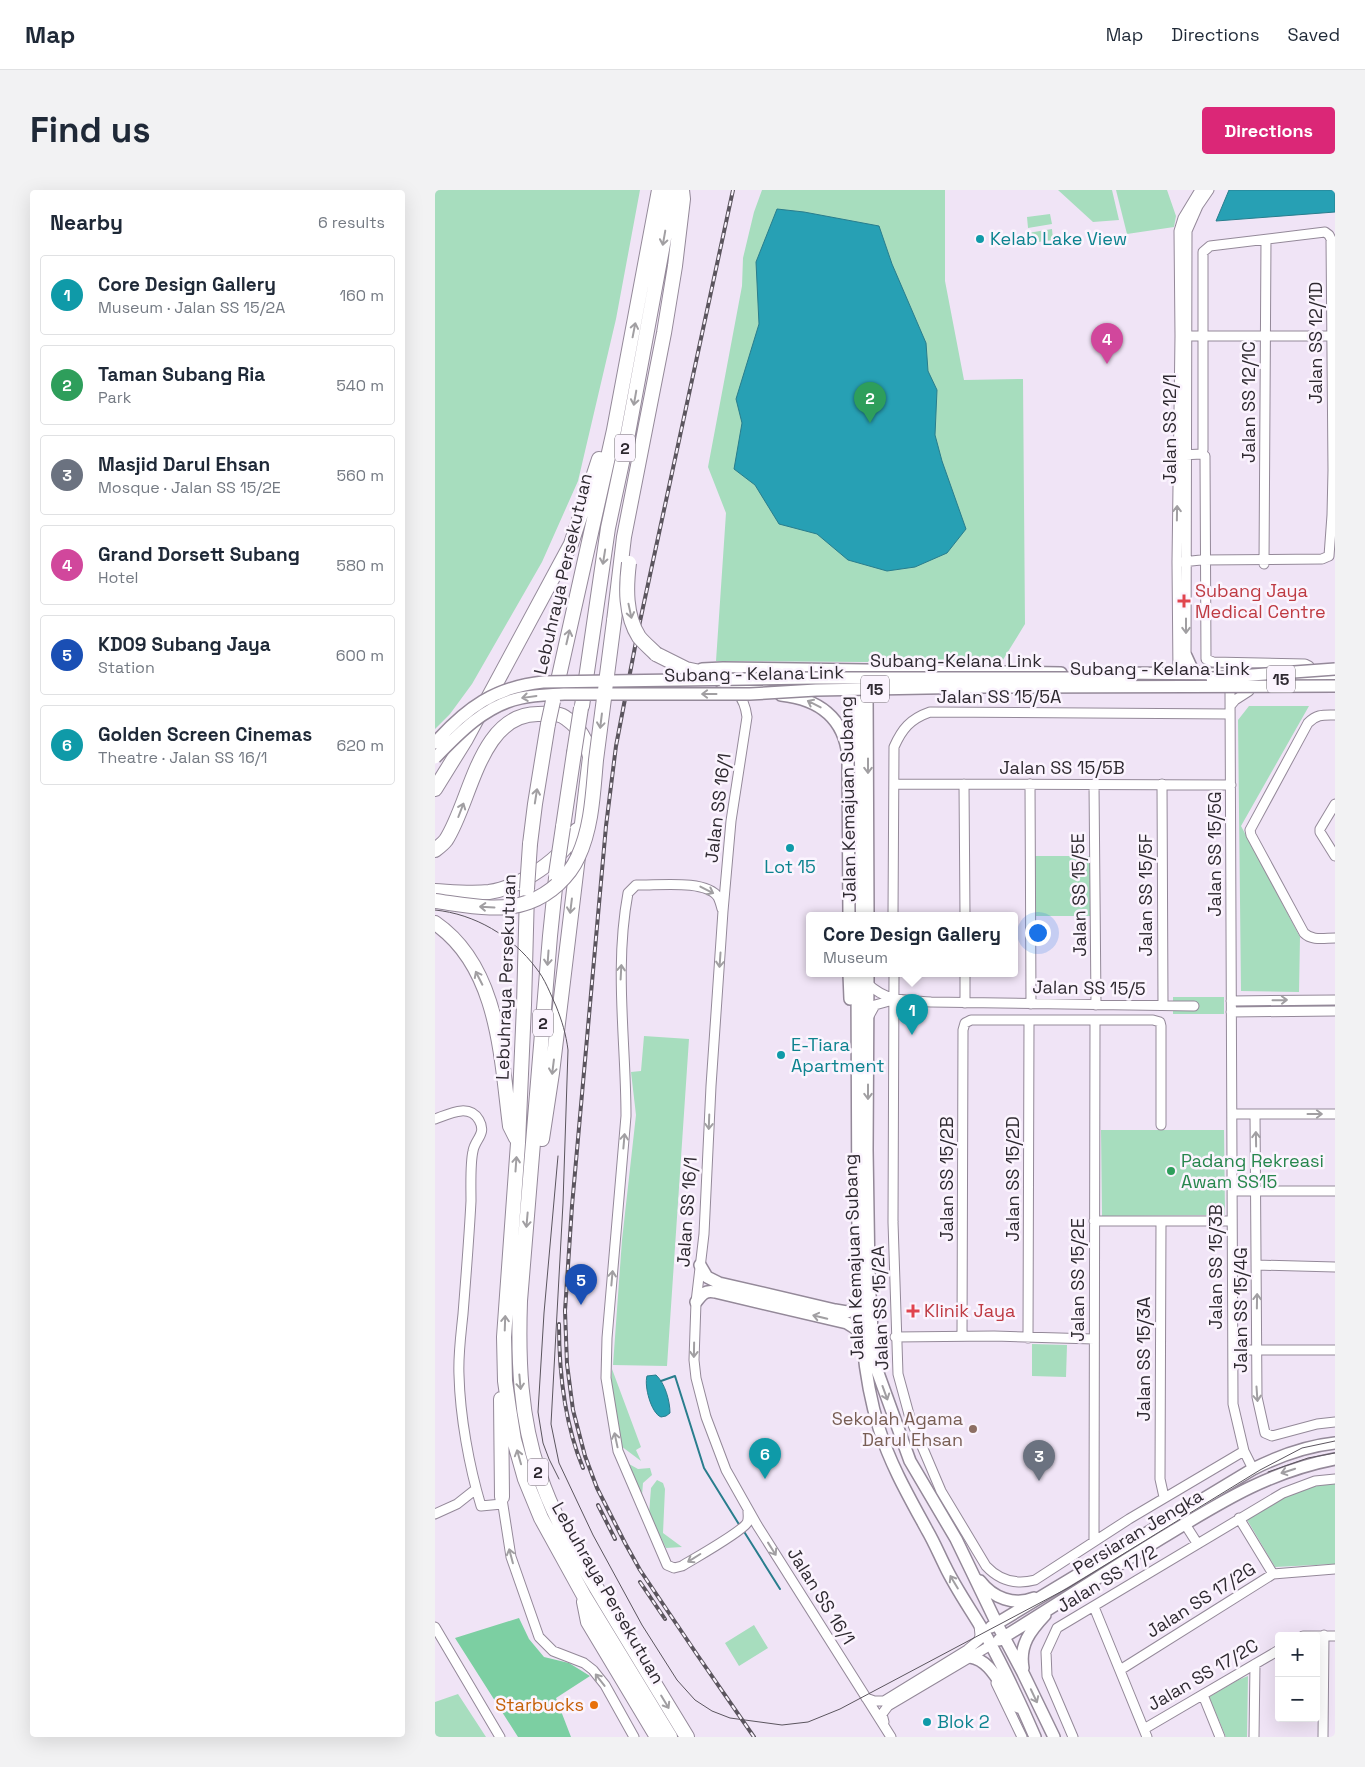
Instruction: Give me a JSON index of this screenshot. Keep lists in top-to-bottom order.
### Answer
{
  "streets": {
    "highway": ["2", "Lebuhraya Persekutuan"],
    "main road": [
      "Subang-Kelana Link",
      "Subang - Kelana Link",
      "15",
      "Jalan Kemajuan Subang",
      "Persiaran Jengka"
    ],
    "street": [
      "Jalan SS 12/1D",
      "Jalan SS 12/1C",
      "Jalan SS 12/1",
      "Jalan SS 15/5A",
      "Jalan SS 15/5B",
      "Jalan SS 16/1",
      "Jalan SS 15/5G",
      "Jalan SS 15/5E",
      "Jalan SS 15/5F",
      "Jalan SS 15/5",
      "Jalan SS 15/2B",
      "Jalan SS 15/2D",
      "Jalan SS 15/3B",
      "Jalan SS 15/2E",
      "Jalan SS 15/2A",
      "Jalan SS 15/4G",
      "Jalan SS 15/3A",
      "Jalan SS 17/2",
      "Jalan SS 17/2G",
      "Jalan SS 17/2C"
    ]
  },
  "crossings": [
    ["Jalan SS 12/1D", "Jalan SS 12/1C"],
    ["Subang-Kelana Link", "Subang - Kelana Link"],
    ["Jalan SS 15/5A", "Jalan SS 15/5B"],
    ["Jalan SS 15/5A", "Jalan SS 15/5G"],
    ["Jalan SS 15/5B", "Jalan SS 15/5G"],
    ["Jalan SS 15/5B", "Jalan SS 15/5E"],
    ["Jalan SS 15/5B", "Jalan SS 15/5F"],
    ["Jalan Kemajuan Subang", "Jalan SS 15/5"],
    ["Jalan Kemajuan Subang", "Persiaran Jengka"],
    ["Jalan SS 16/1", "Persiaran Jengka"],
    ["Jalan SS 15/5G", "Jalan SS 15/3B"],
    ["Jalan SS 15/5E", "Jalan SS 15/5"],
    ["Jalan SS 15/5F", "Jalan SS 15/5"],
    ["Jalan SS 15/5", "Jalan SS 15/2A"],
    ["Jalan SS 15/2B", "Jalan SS 15/2D"],
    ["Jalan SS 15/3B", "Jalan SS 15/2A"],
    ["Jalan SS 15/3B", "Persiaran Jengka"],
    ["Jalan SS 15/2E", "Jalan SS 15/2A"],
    ["Jalan SS 15/2A", "Jalan SS 15/3A"]
  ],
  "one_way": ["Jalan SS 16/1"],
  "places": {
    "other": [
      "Kelab Lake View",
      "Lot 15",
      "E-Tiara Apartment",
      "Padang Rekreasi Awam SS15",
      "Sekolah Agama Darul Ehsan",
      "Starbucks",
      "Blok 2"
    ],
    "health": ["Subang Jaya Medical Centre", "Klinik Jaya"]
  },
  "page": {
    "header": "Map",
    "nav": ["Map", "Directions", "Saved"],
    "buttons": "Directions",
    "title": "Find us",
    "heading": ["Nearby", "6 results"],
    "list": [
      {
        "mark": "1",
        "name": "Core Design Gallery",
        "note": "Museum · Jalan SS 15/2A",
        "value": "160 m"
      },
      {
        "mark": "2",
        "name": "Taman Subang Ria",
        "note": "Park",
        "value": "540 m"
      },
      {
        "mark": "3",
        "name": "Masjid Darul Ehsan",
        "note": "Mosque · Jalan SS 15/2E",
        "value": "560 m"
      },
      {
        "mark": "4",
        "name": "Grand Dorsett Subang",
        "note": "Hotel",
        "value": "580 m"
      },
      {
        "mark": "5",
        "name": "KD09 Subang Jaya",
        "note": "Station",
        "value": "600 m"
      },
      {
        "mark": "6",
        "name": "Golden Screen Cinemas",
        "note": "Theatre · Jalan SS 16/1",
        "value": "620 m"
      }
    ],
    "pins": [
      "4",
      "2",
      "1",
      "5",
      "6",
      "3"
    ],
    "popup": ["Core Design Gallery", "Museum"],
    "map_buttons": ["+", "−"]
  }
}
